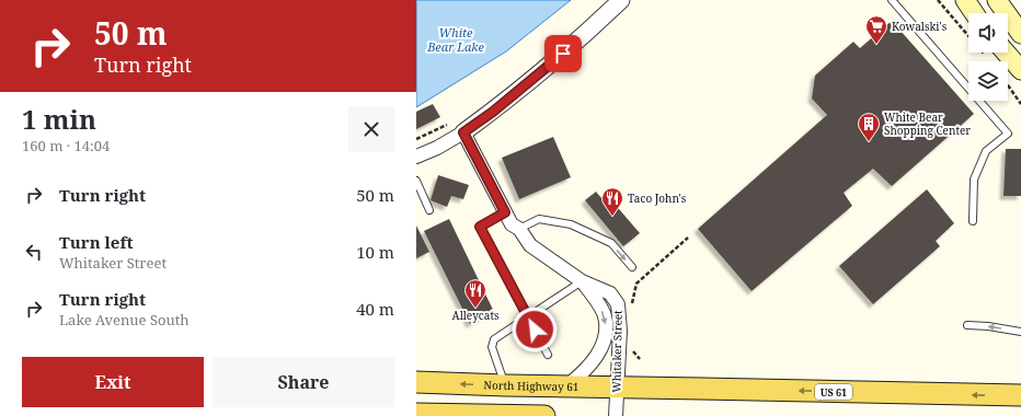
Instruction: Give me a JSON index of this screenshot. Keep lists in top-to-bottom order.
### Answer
{
  "streets": {
    "main road": ["North Highway 61", "US 61"],
    "street": ["Whitaker Street"]
  },
  "crossings": [
    ["Whitaker Street", "North Highway 61"]
  ],
  "one_way": ["North Highway 61"],
  "water": ["White Bear Lake"],
  "places": {
    "supermarket": ["Kowalski's"],
    "building": ["White Bear Shopping Center"],
    "restaurant": ["Taco John's", "Alleycats"]
  },
  "page": {
    "turn": ["50 m", "Turn right"],
    "heading": ["1 min", "160 m · 14:04"],
    "list": [
      {
        "name": "Turn right",
        "value": "50 m"
      },
      {
        "name": "Turn left",
        "note": "Whitaker Street",
        "value": "10 m"
      },
      {
        "name": "Turn right",
        "note": "Lake Avenue South",
        "value": "40 m"
      }
    ],
    "buttons": ["Exit", "Share"]
  }
}
